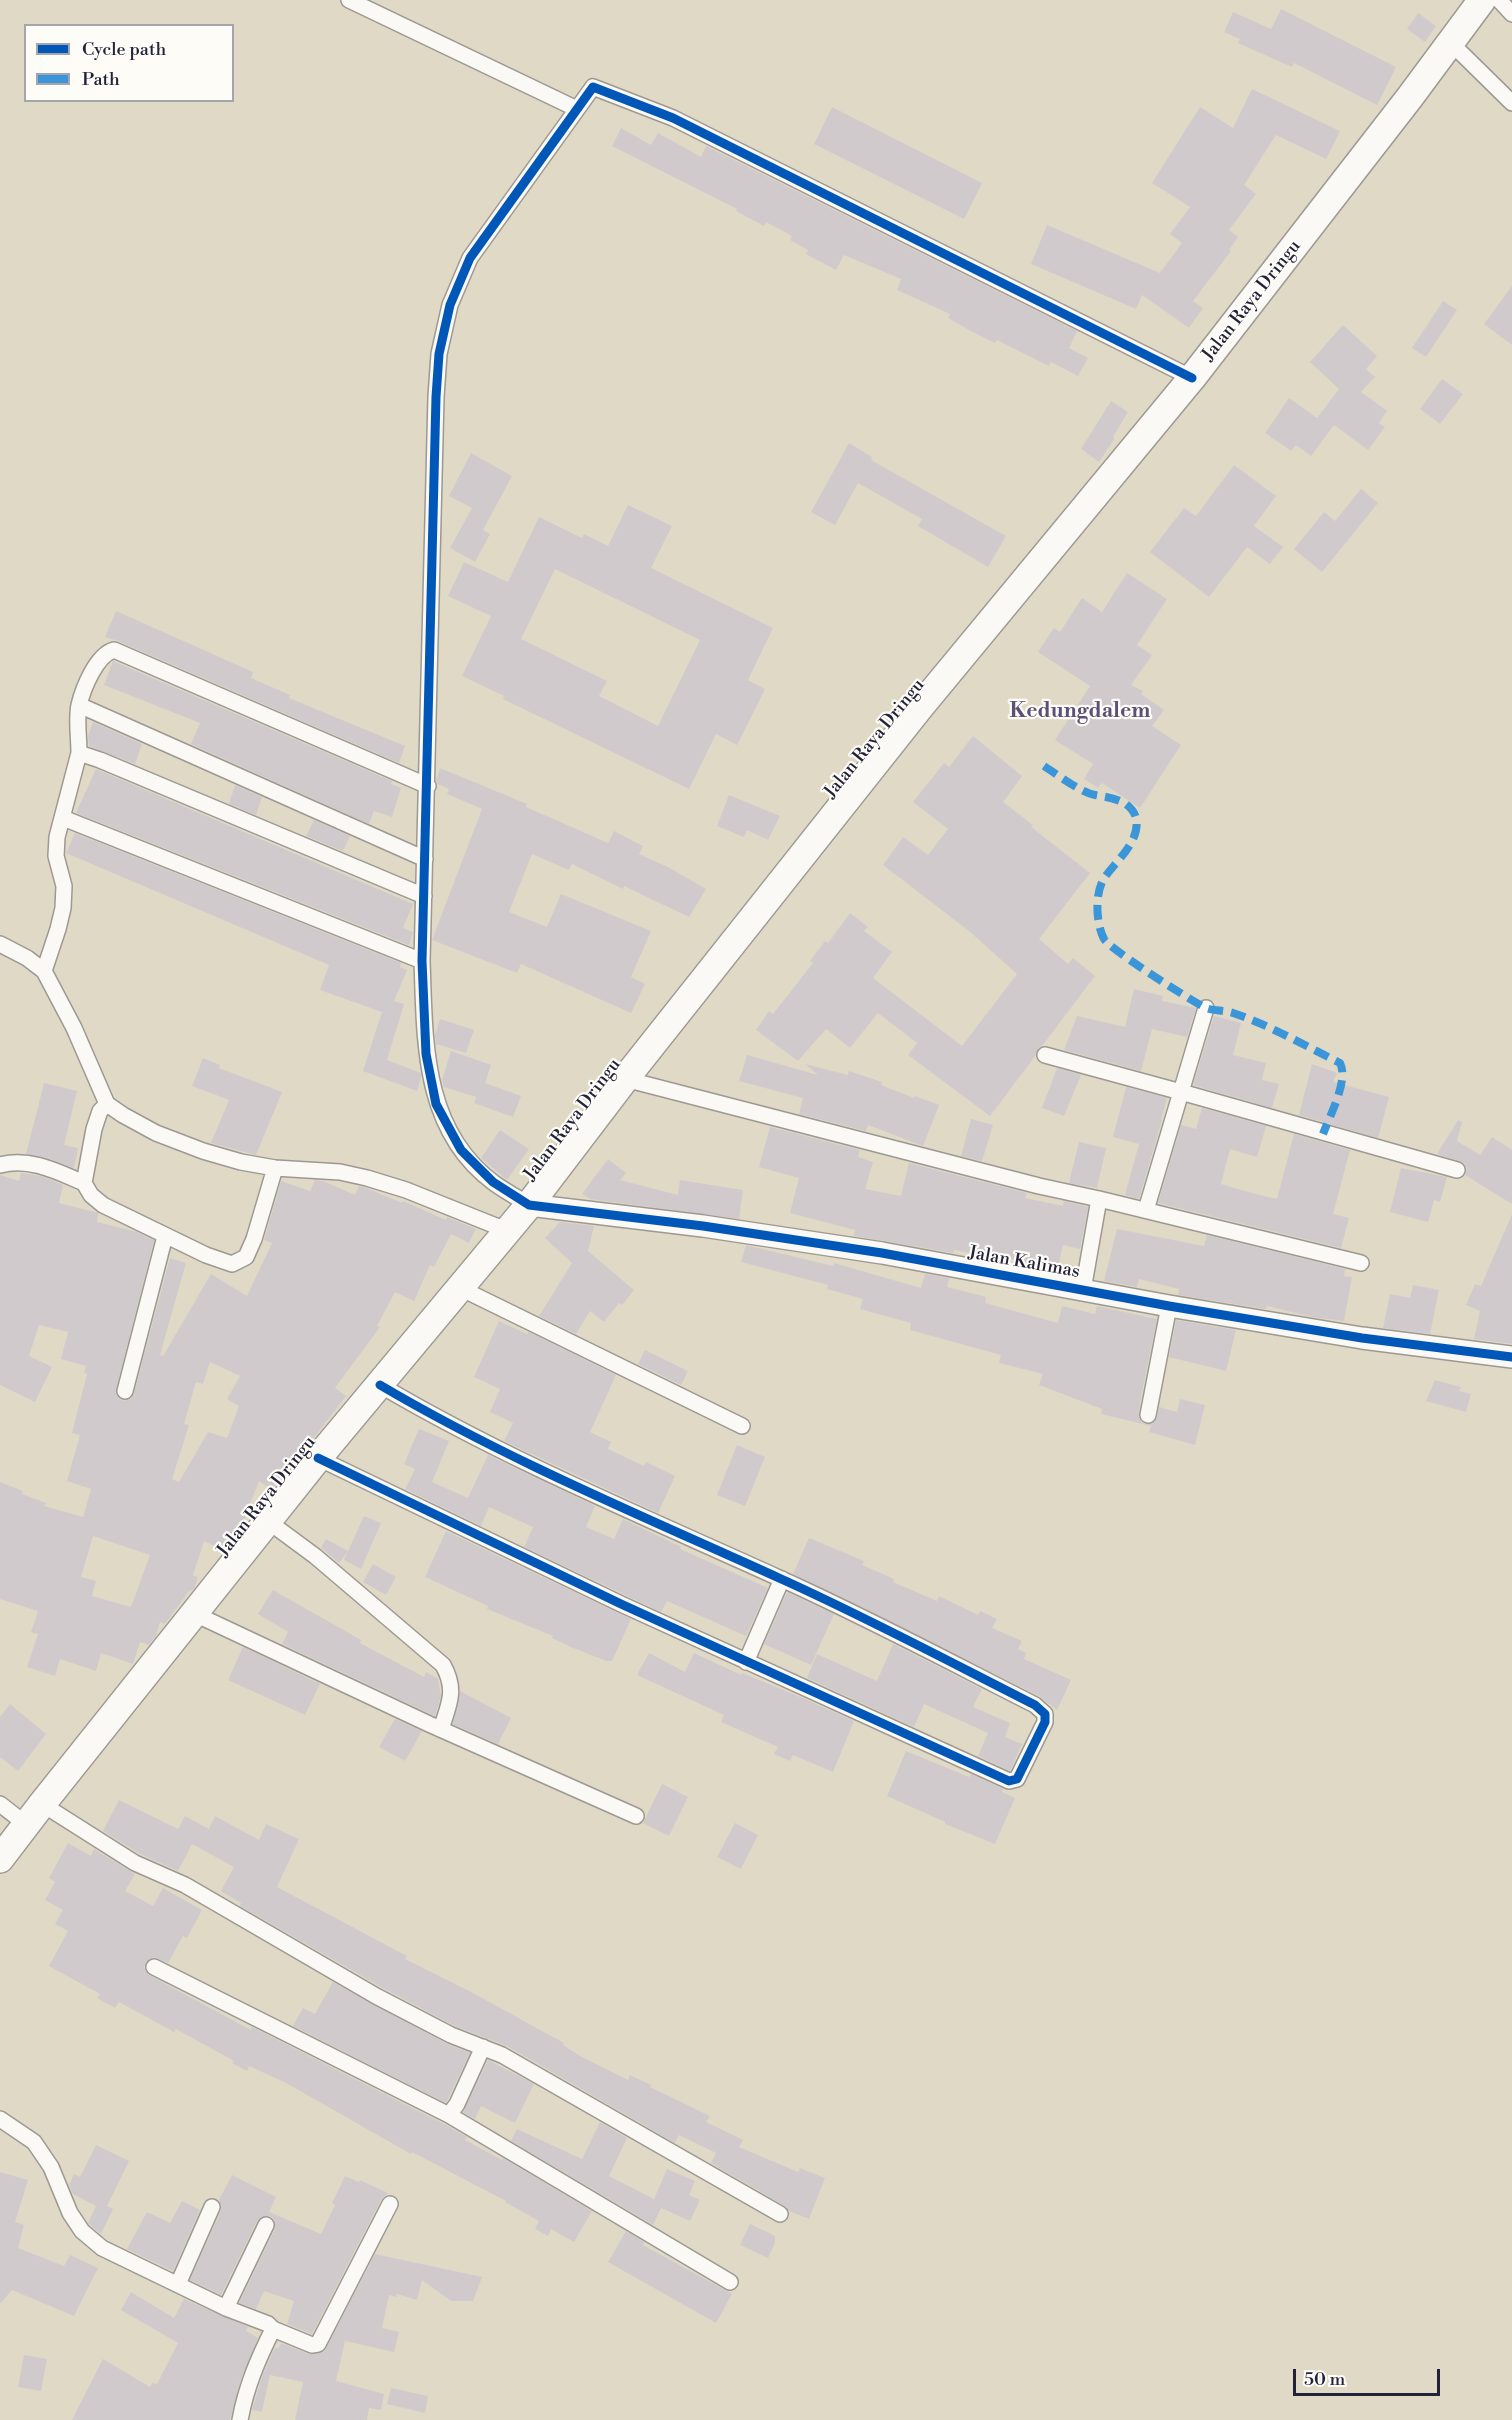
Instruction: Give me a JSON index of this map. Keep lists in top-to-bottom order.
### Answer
{
  "streets": {
    "highway": ["Jalan Raya Dringu"],
    "street": ["Jalan Kalimas"]
  },
  "crossings": [
    ["Jalan Raya Dringu", "Jalan Kalimas"]
  ],
  "districts": ["Kedungdalem"],
  "legend": ["Cycle path", "Path"],
  "scale_bar": "50 m"
}
